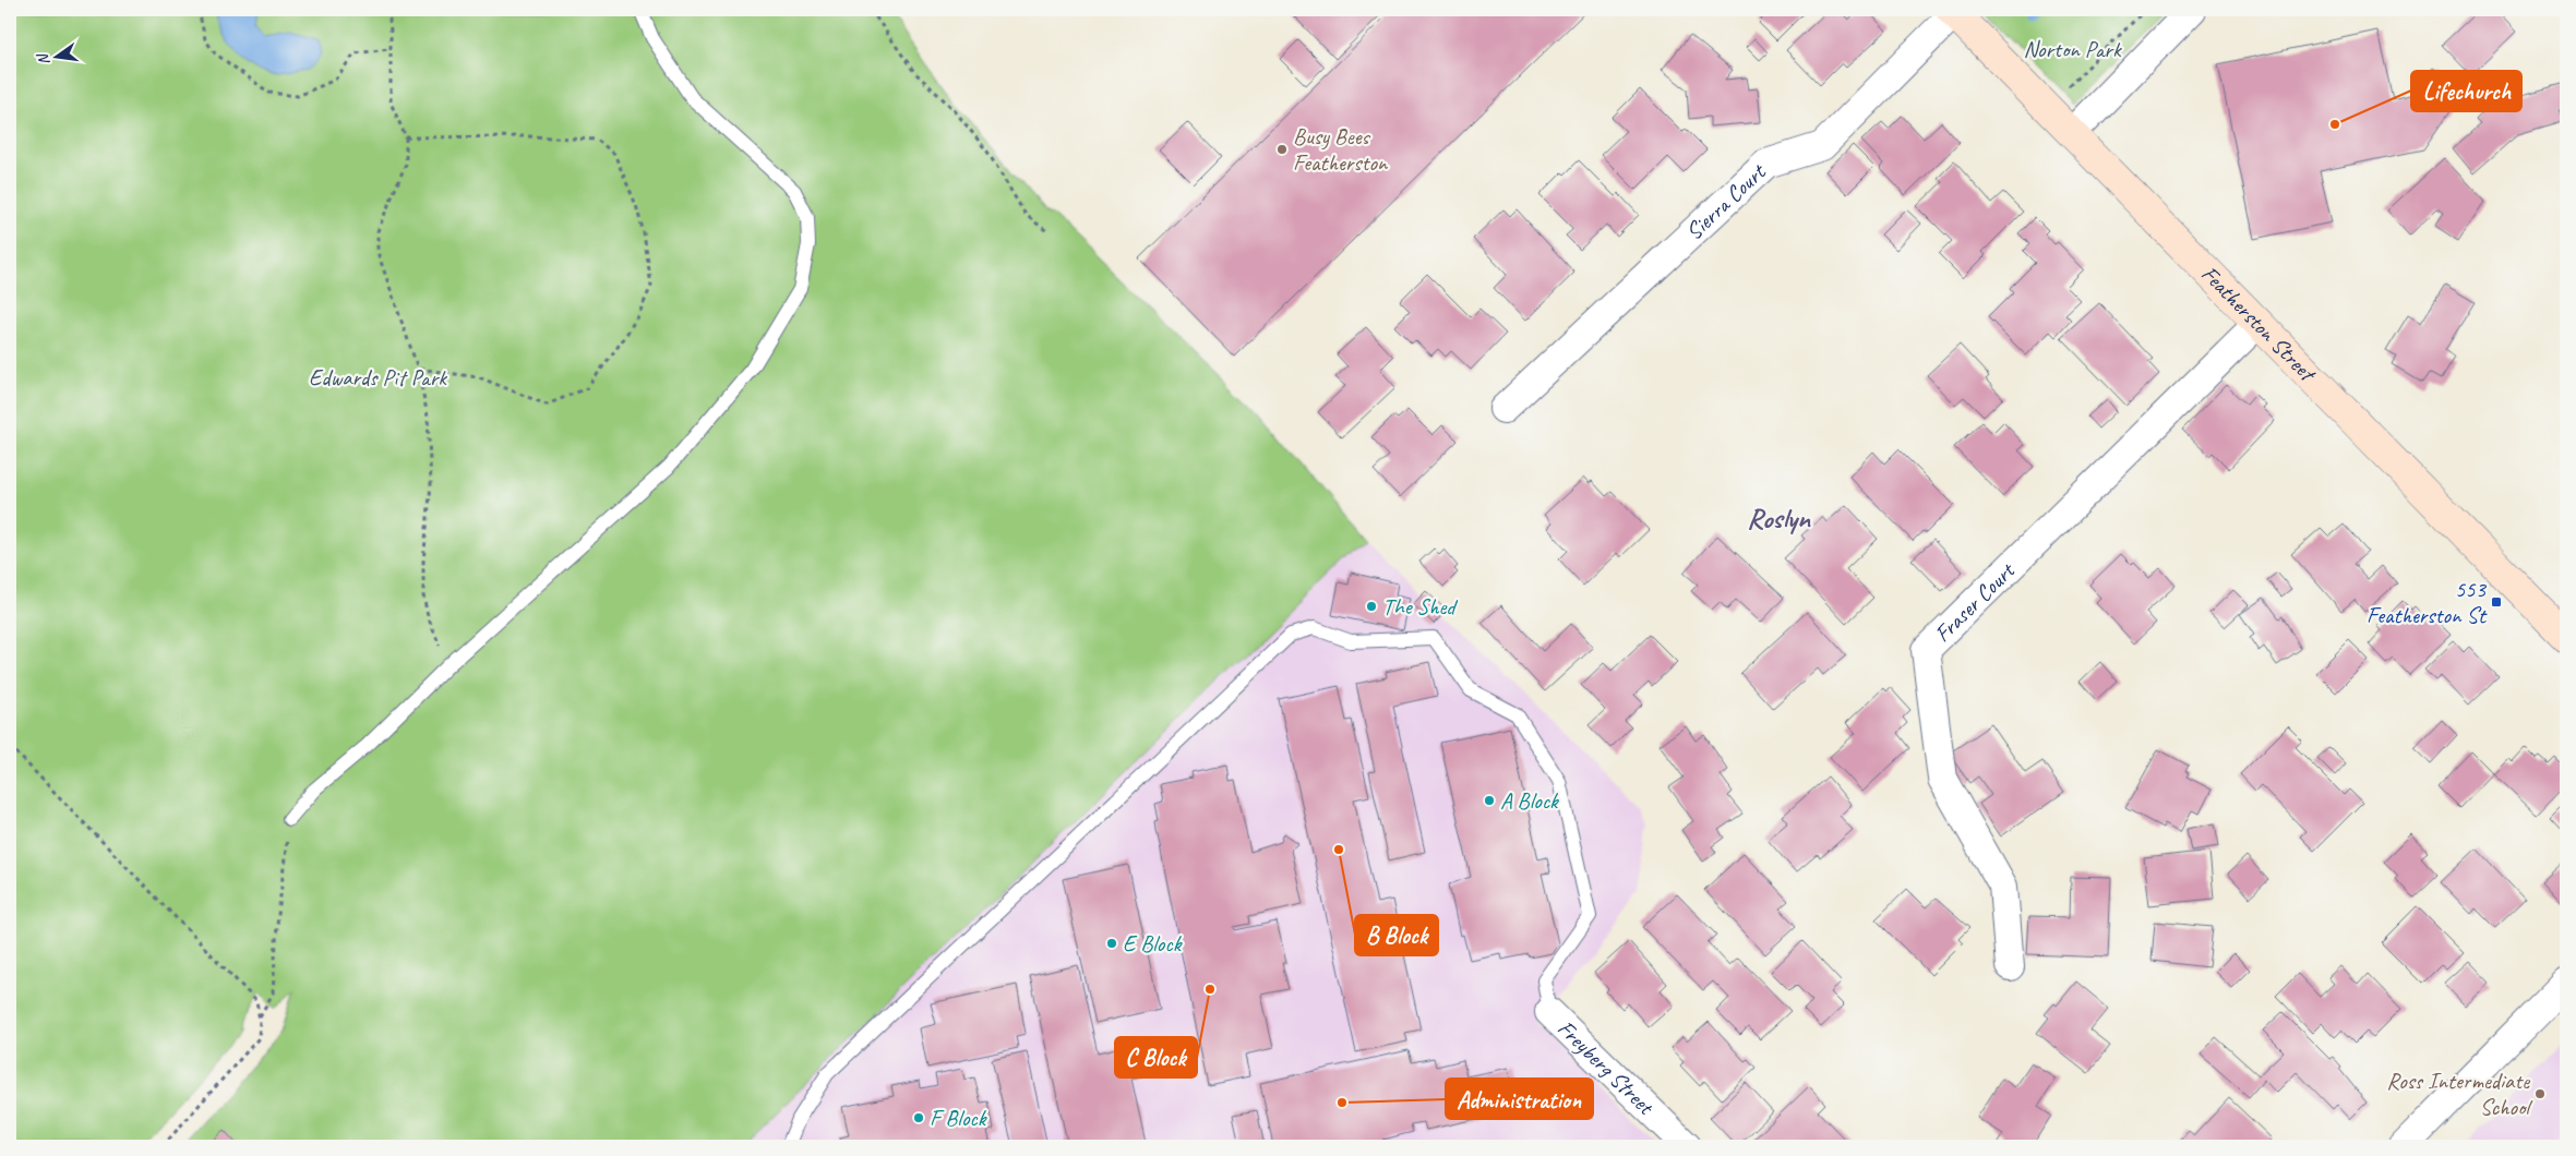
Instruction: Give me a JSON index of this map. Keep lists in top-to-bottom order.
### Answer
{
  "streets": {
    "main road": ["Featherston Street"],
    "street": ["Sierra Court", "Fraser Court", "Freyberg Street"]
  },
  "crossings": [
    ["Sierra Court", "Featherston Street"],
    ["Featherston Street", "Fraser Court"]
  ],
  "districts": ["Roslyn"],
  "parks": ["Norton Park", "Edwards Pit Park"],
  "places": {
    "other": [
      "Lifechurch",
      "Busy Bees Featherston",
      "The Shed",
      "A Block",
      "B Block",
      "E Block",
      "C Block",
      "Ross Intermediate School",
      "Administration",
      "F Block"
    ],
    "transit": ["553 Featherston St"]
  },
  "north": "left"
}
